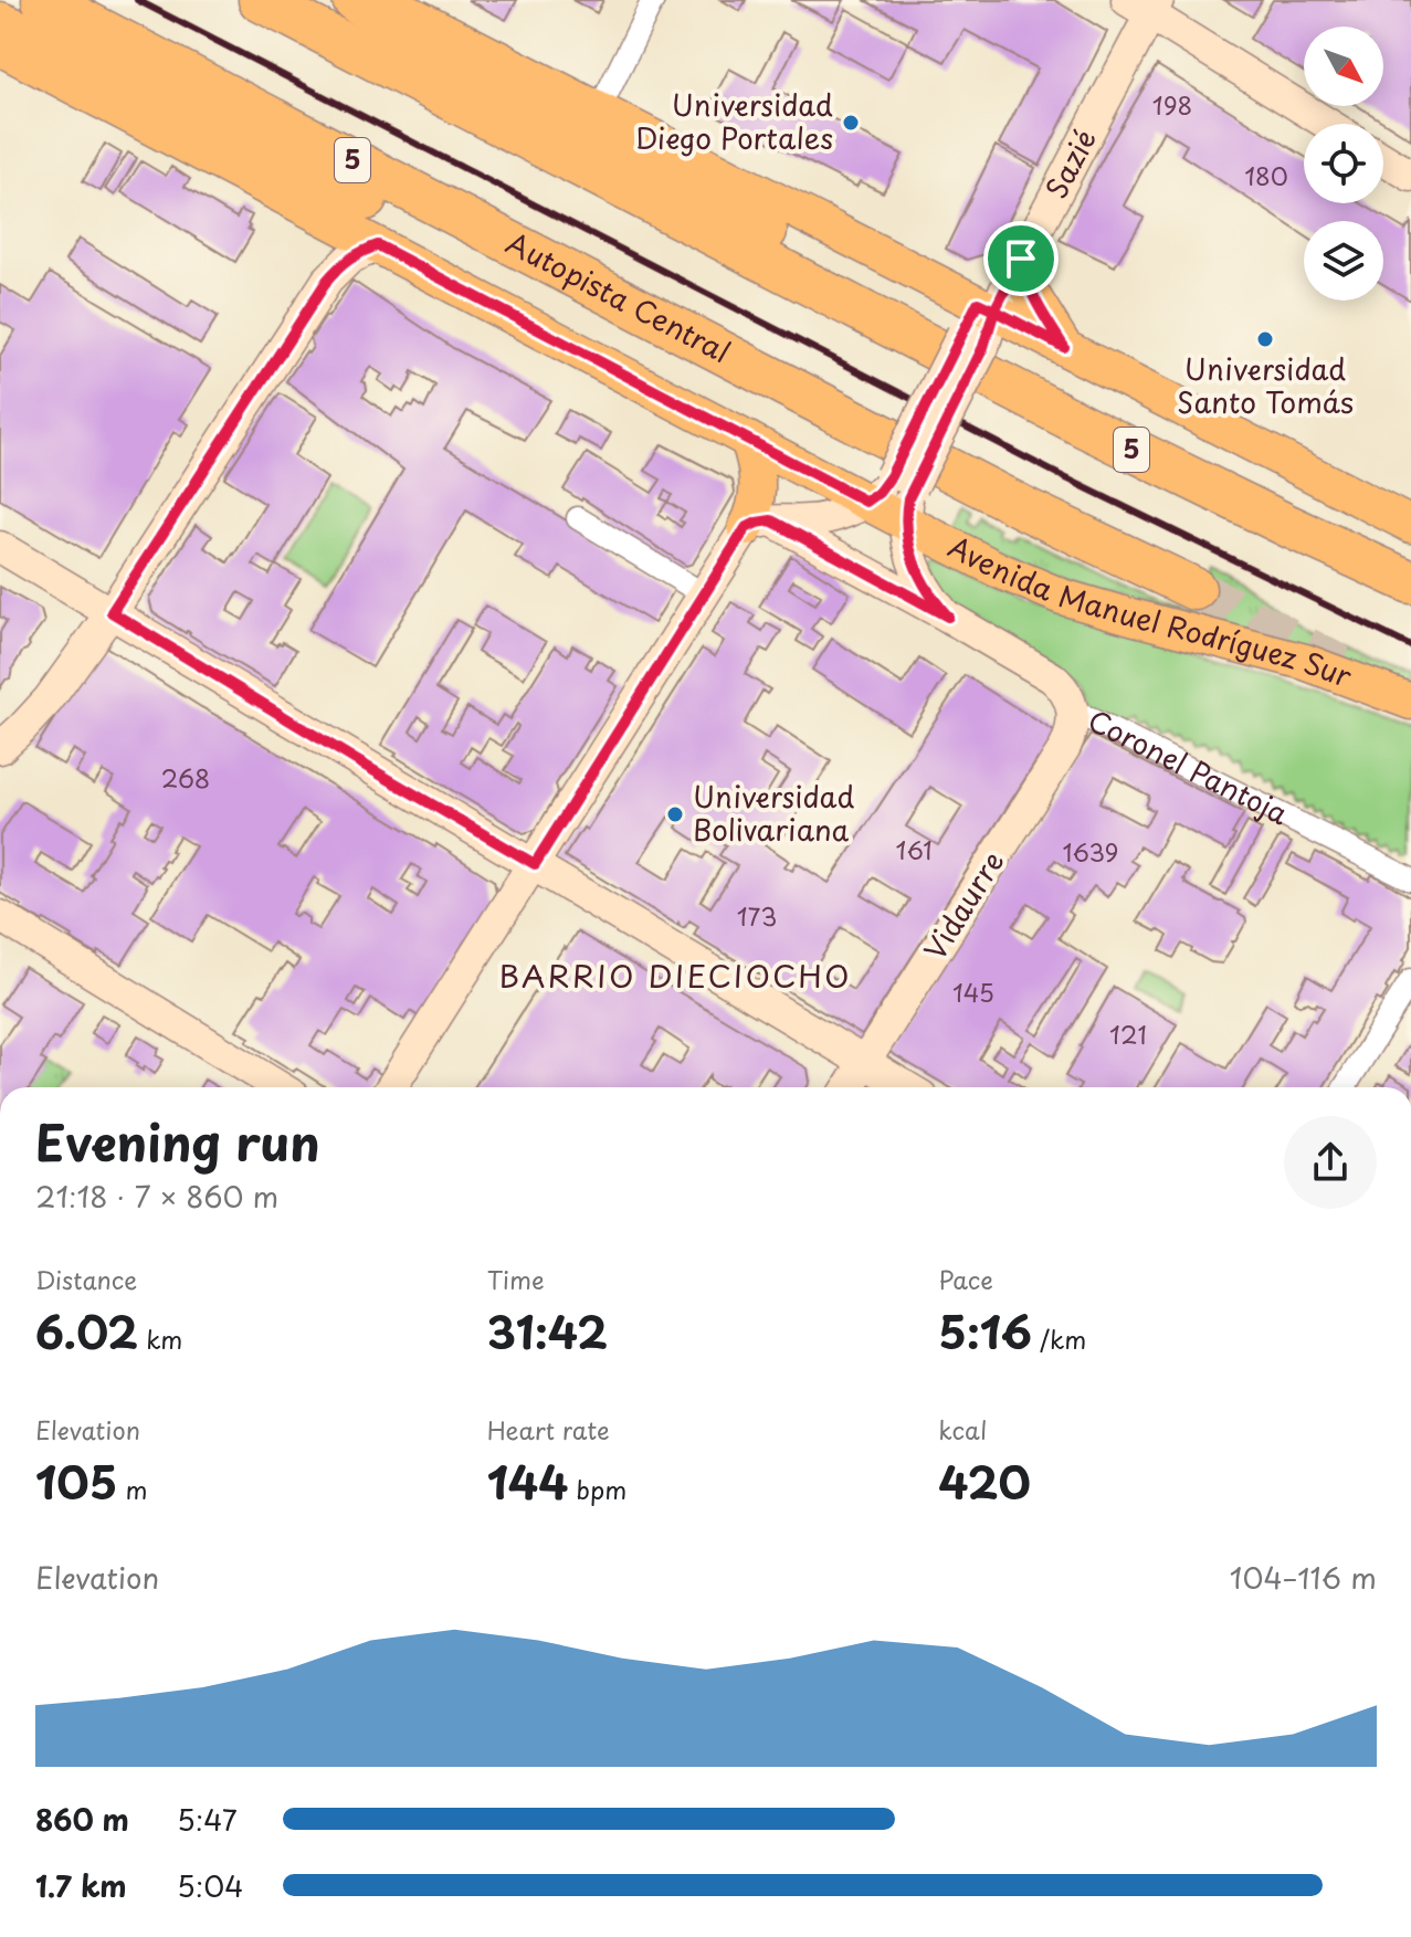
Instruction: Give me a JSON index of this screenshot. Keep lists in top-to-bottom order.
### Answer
{
  "streets": {
    "highway": ["5", "Autopista Central"],
    "main road": ["Avenida Manuel Rodríguez Sur"],
    "street": ["Sazié", "Coronel Pantoja", "Vidaurre"]
  },
  "crossings": [
    ["Sazié", "Avenida Manuel Rodríguez Sur"],
    ["Coronel Pantoja", "Vidaurre"]
  ],
  "districts": ["BARRIO DIECIOCHO"],
  "places": ["Universidad Diego Portales", "Universidad Santo Tomás", "Universidad Bolivariana"],
  "house_numbers": [
    "198",
    "180",
    "268",
    "161",
    "1639",
    "173",
    "145",
    "121"
  ],
  "north": "bottom right",
  "page": {
    "heading": ["Evening run", "21:18 · 7 × 860 m"],
    "stats": [
      ["Distance", "6.02 km"],
      ["Time", "31:42"],
      ["Pace", "5:16 /km"],
      ["Elevation", "105 m"],
      ["Heart rate", "144 bpm"],
      ["kcal", "420"]
    ],
    "chart": ["Elevation", "104–116 m"],
    "list": [
      {
        "name": "860 m",
        "note": "5:47"
      },
      {
        "name": "1.7 km",
        "note": "5:04"
      }
    ]
  }
}
